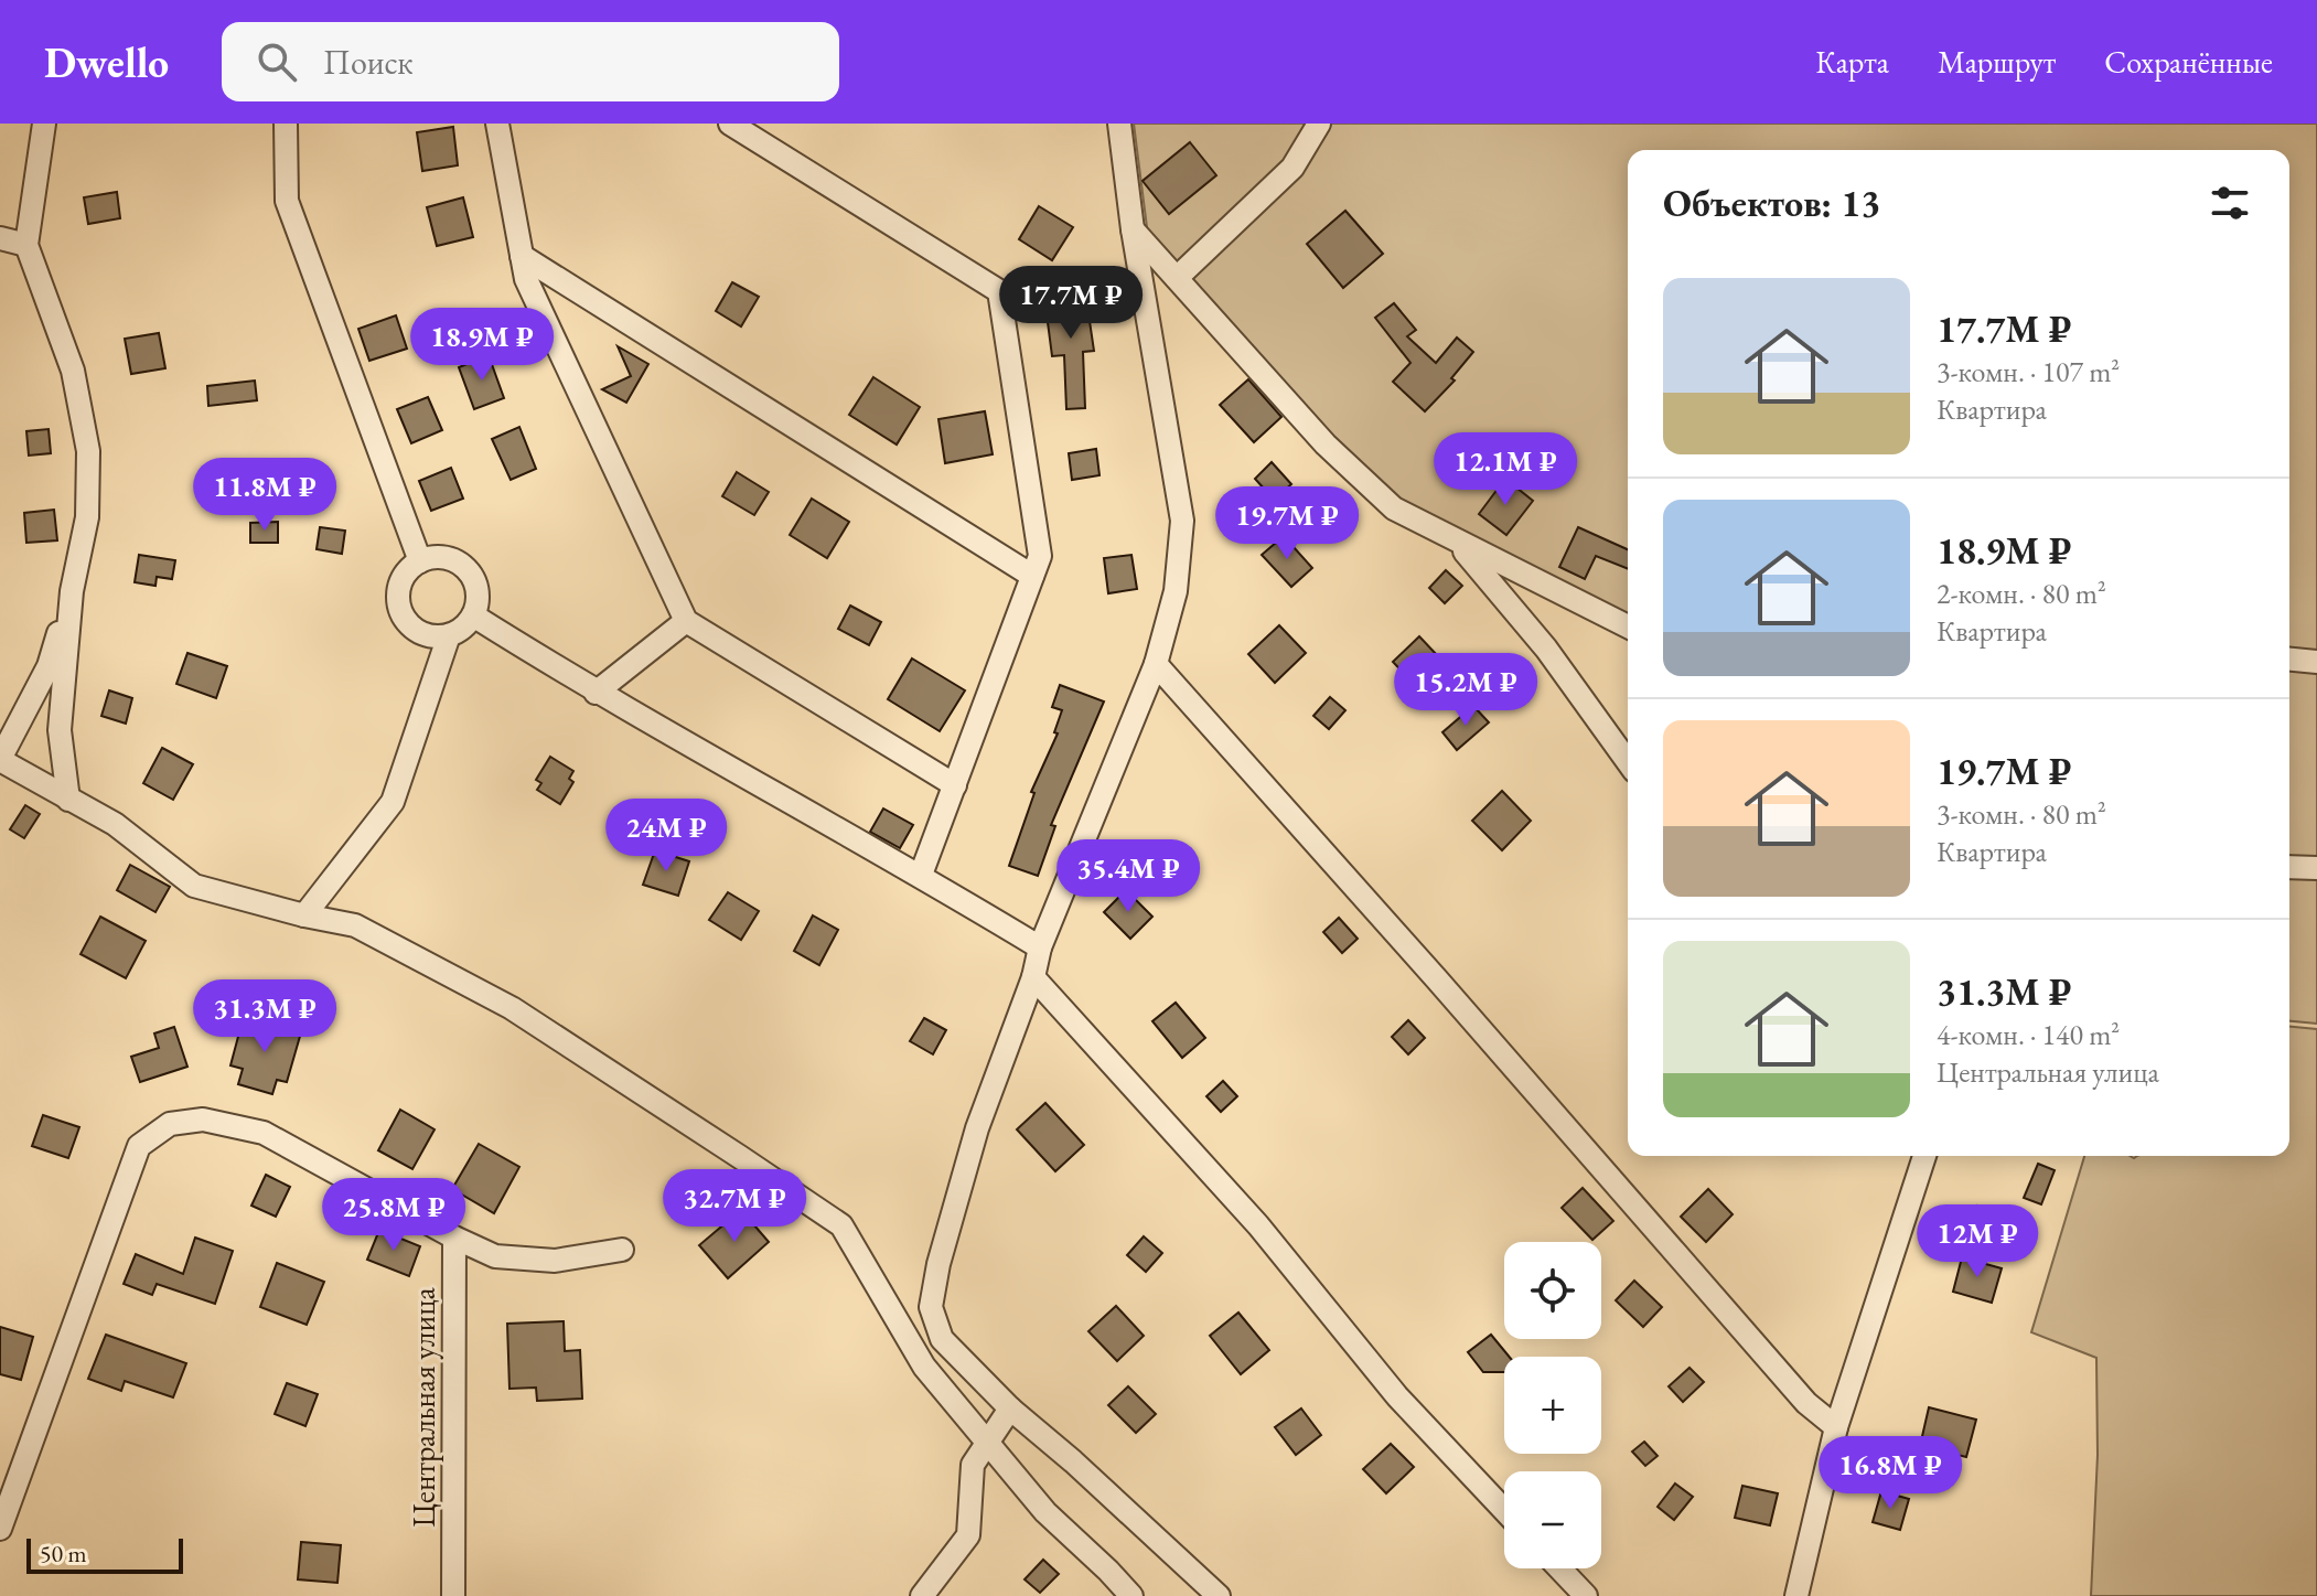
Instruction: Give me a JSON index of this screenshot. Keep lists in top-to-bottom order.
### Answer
{
  "streets": {
    "street": ["Центральная улица"]
  },
  "scale_bar": "50 m",
  "page": {
    "header": "Dwello",
    "search": "Поиск",
    "nav": ["Карта", "Маршрут", "Сохранённые"],
    "heading": "Объектов: 13",
    "list": [
      {
        "name": "17.7M ₽",
        "note": "3-комн. · 107 m² · Квартира"
      },
      {
        "name": "18.9M ₽",
        "note": "2-комн. · 80 m² · Квартира"
      },
      {
        "name": "19.7M ₽",
        "note": "3-комн. · 80 m² · Квартира"
      },
      {
        "name": "31.3M ₽",
        "note": "4-комн. · 140 m² · Центральная улица"
      }
    ],
    "price": [
      "17.7M ₽",
      "18.9M ₽",
      "12.1M ₽",
      "11.8M ₽",
      "19.7M ₽",
      "15.2M ₽",
      "24M ₽",
      "35.4M ₽",
      "31.3M ₽",
      "32.7M ₽",
      "25.8M ₽",
      "12M ₽",
      "16.8M ₽"
    ],
    "map_buttons": ["+", "−"],
    "scale": "50 m"
  }
}
